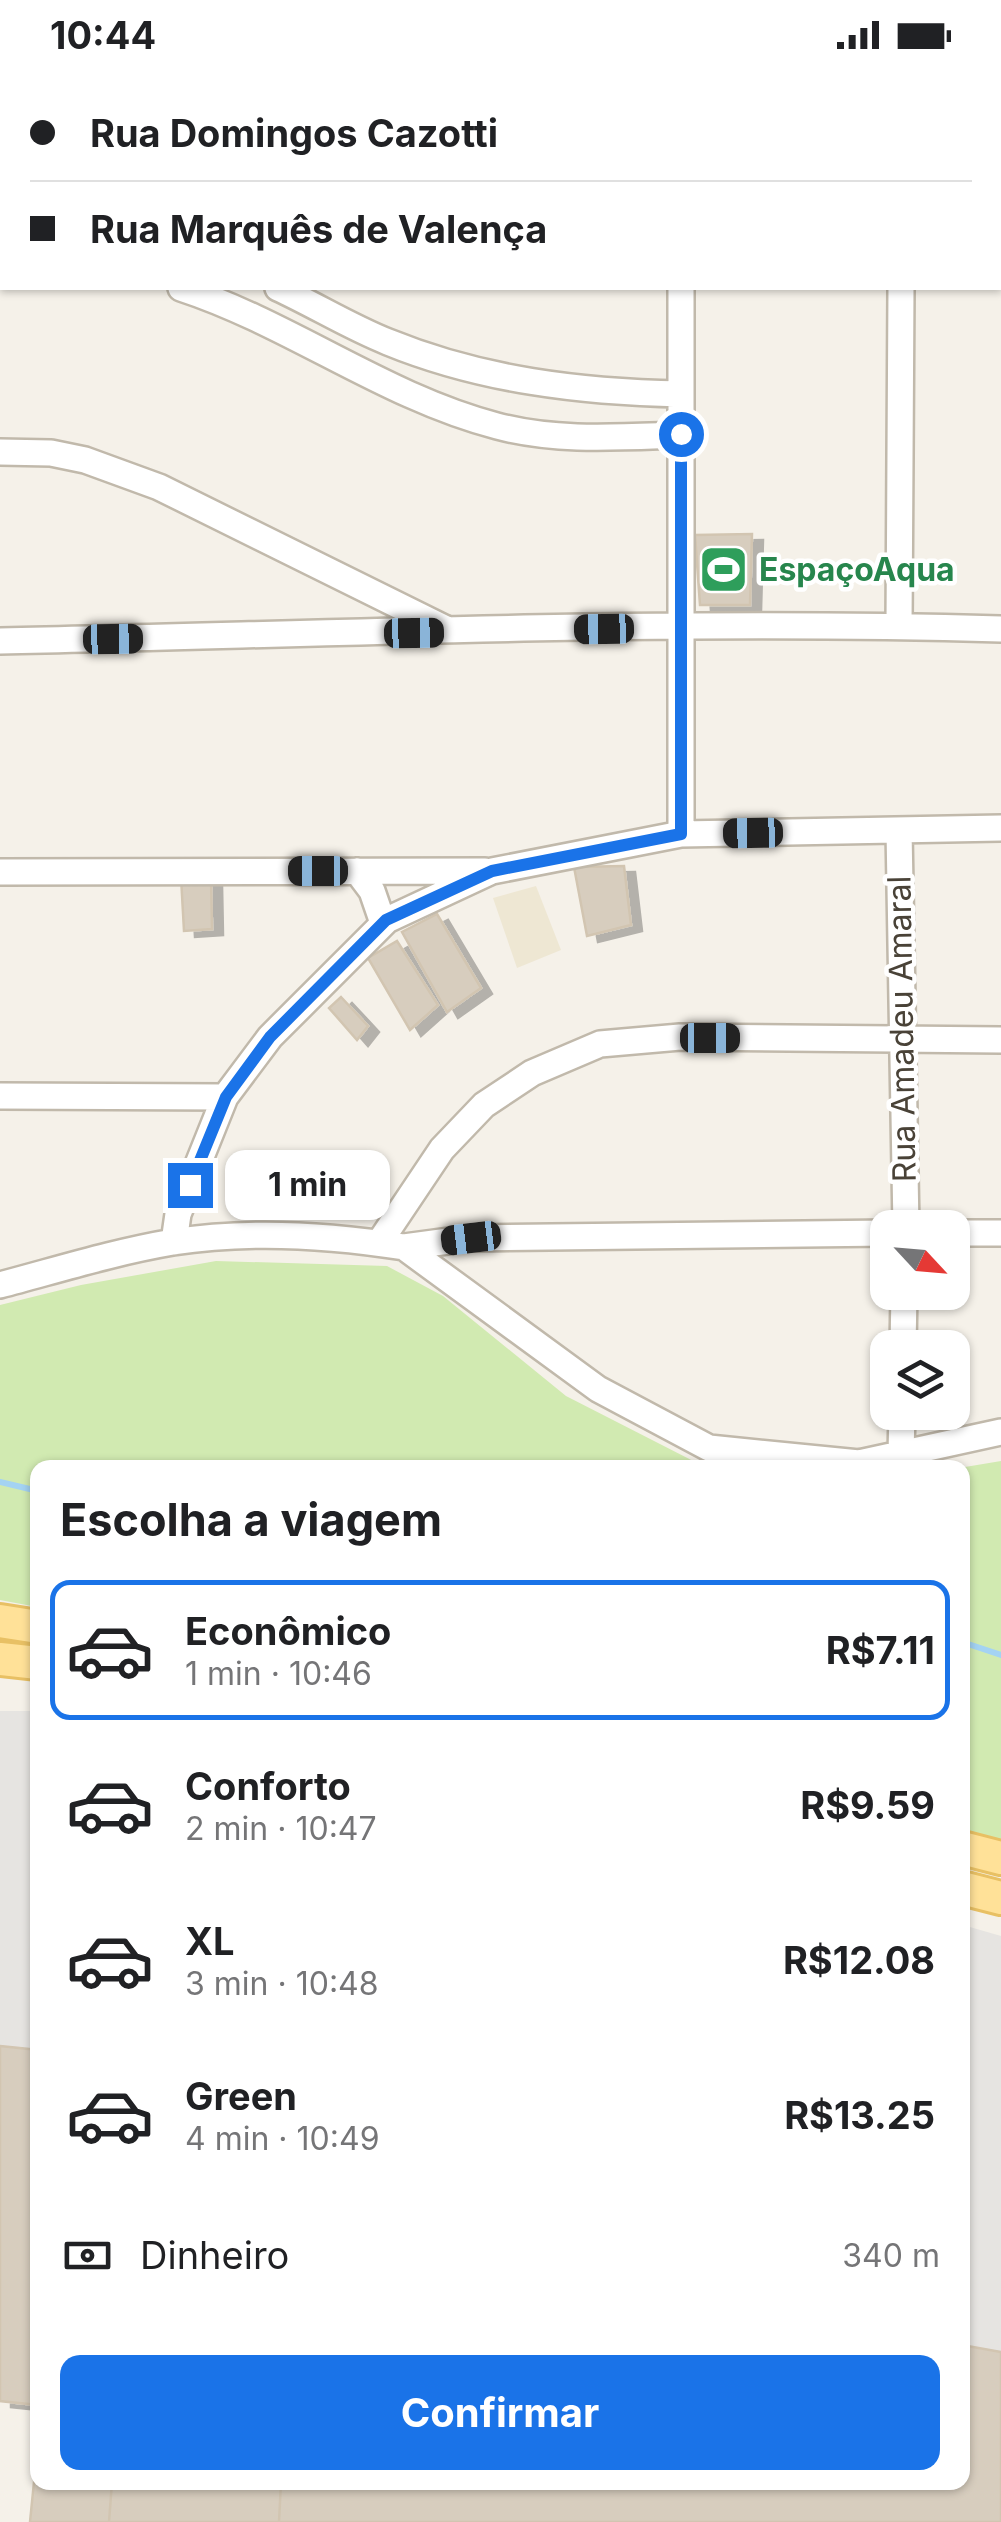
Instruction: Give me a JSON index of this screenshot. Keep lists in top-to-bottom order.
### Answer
{
  "streets": {
    "street": ["Rua Amadeu Amaral"]
  },
  "places": {
    "sports": ["EspaçoAqua"]
  },
  "north": "bottom right",
  "page": {
    "status": "10:44",
    "banner": ["Rua Domingos Cazotti", "Rua Marquês de Valença"],
    "bubble": "1 min",
    "heading": "Escolha a viagem",
    "list": [
      {
        "name": "Econômico",
        "note": "1 min · 10:46",
        "value": "R$7.11"
      },
      {
        "name": "Conforto",
        "note": "2 min · 10:47",
        "value": "R$9.59"
      },
      {
        "name": "XL",
        "note": "3 min · 10:48",
        "value": "R$12.08"
      },
      {
        "name": "Green",
        "note": "4 min · 10:49",
        "value": "R$13.25"
      }
    ],
    "pay": ["Dinheiro", "340 m"],
    "buttons": "Confirmar"
  }
}
